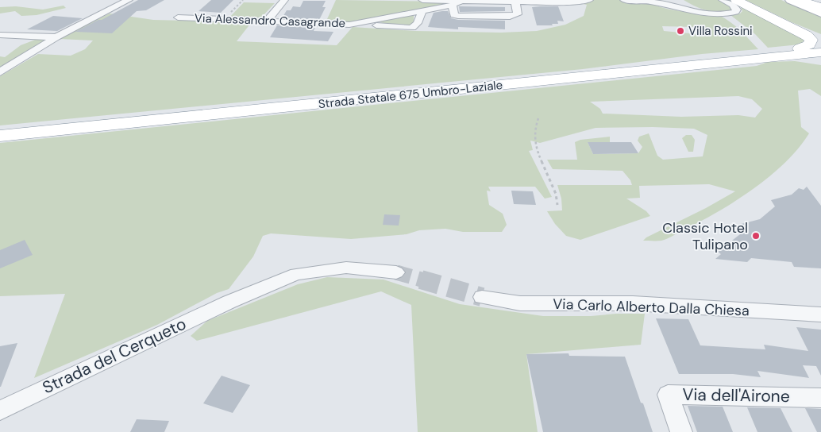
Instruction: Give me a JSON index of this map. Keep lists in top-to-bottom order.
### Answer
{
  "streets": {
    "highway": ["Strada Statale 675 Umbro-Laziale"],
    "street": [
      "Via Alessandro Casagrande",
      "Via Carlo Alberto Dalla Chiesa",
      "Strada del Cerqueto",
      "Via dell'Airone"
    ]
  },
  "places": ["Villa Rossini", "Classic Hotel Tulipano"]
}
